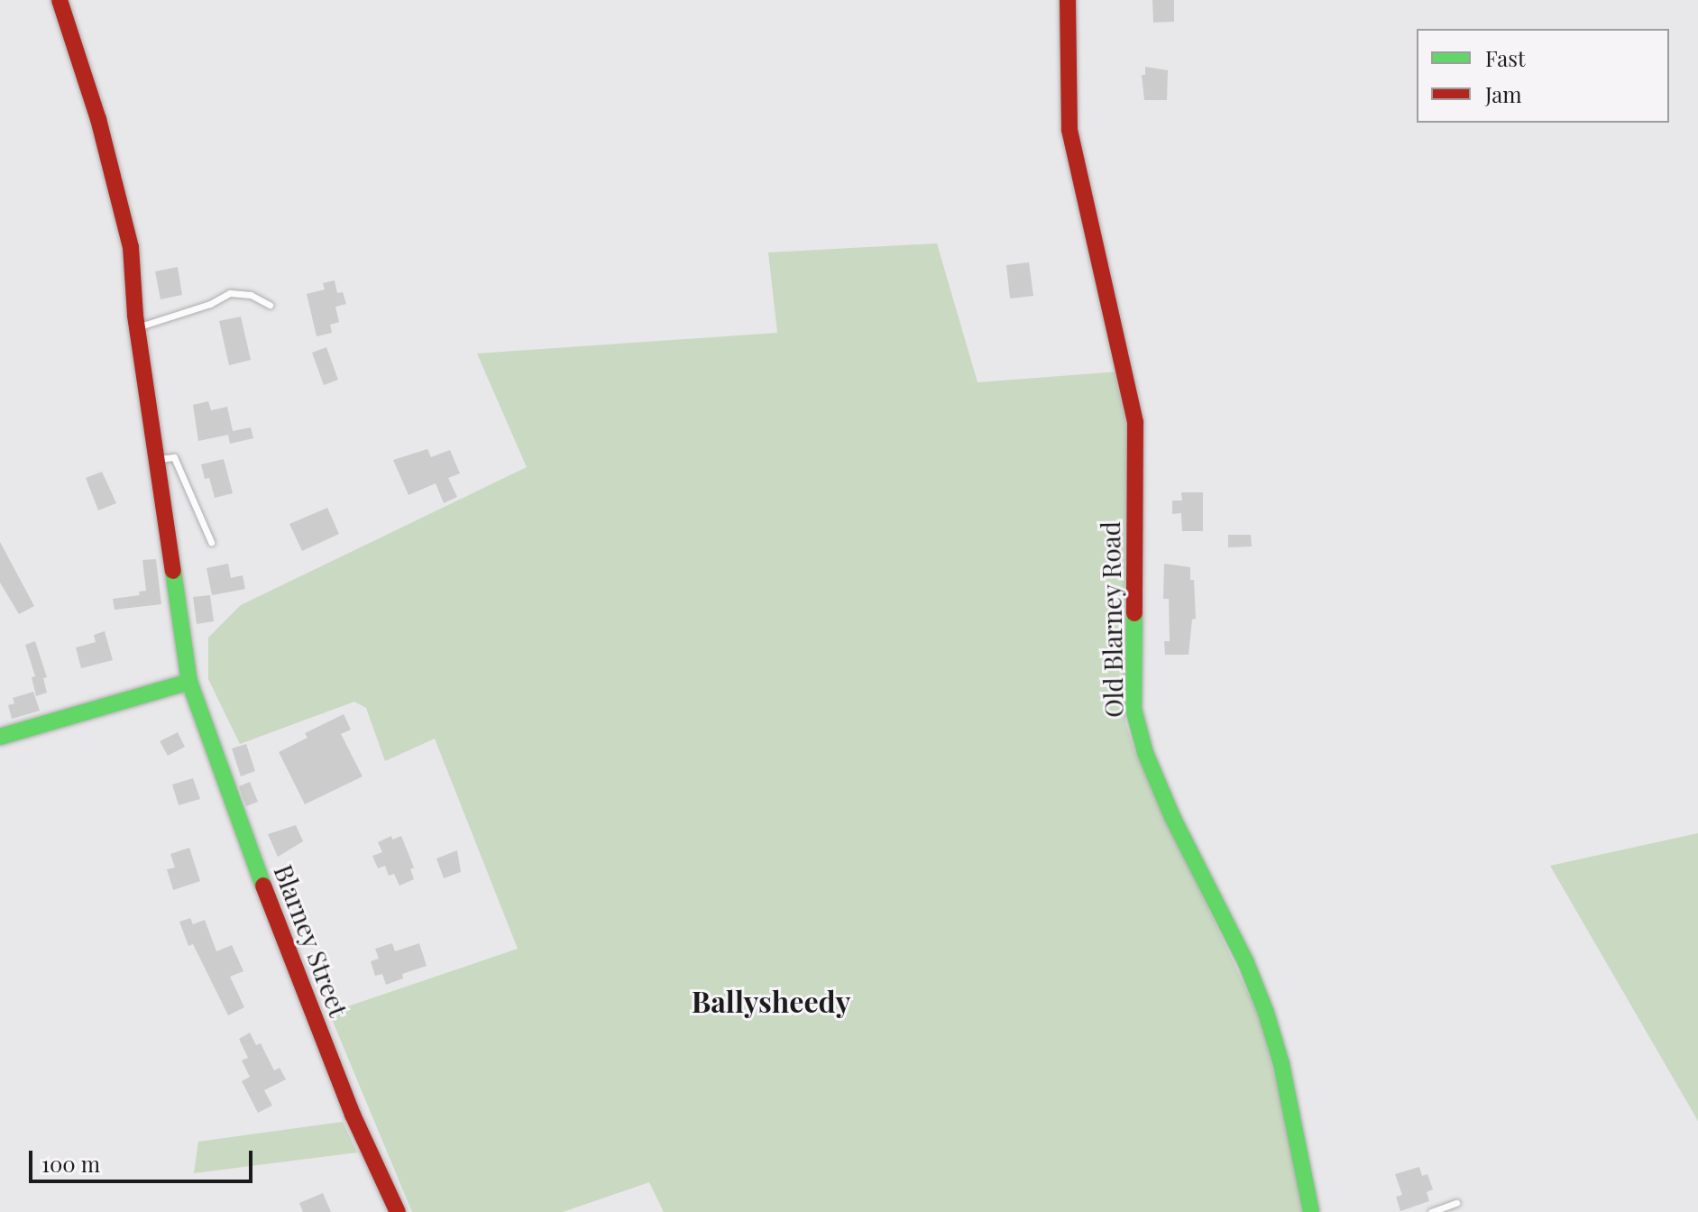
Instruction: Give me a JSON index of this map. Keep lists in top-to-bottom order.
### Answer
{
  "streets": {
    "street": ["Old Blarney Road", "Blarney Street"]
  },
  "districts": ["Ballysheedy"],
  "legend": ["Fast", "Jam"],
  "scale_bar": "100 m"
}
